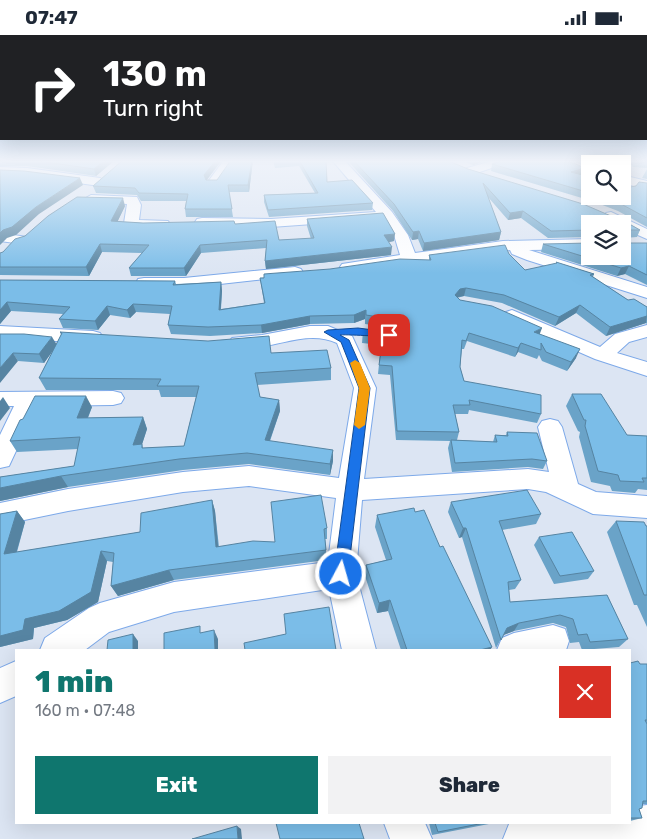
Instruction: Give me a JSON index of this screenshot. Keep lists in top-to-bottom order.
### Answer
{
  "page": {
    "status": "07:47",
    "turn": ["130 m", "Turn right"],
    "heading": ["1 min", "160 m · 07:48"],
    "buttons": ["Exit", "Share"]
  }
}
